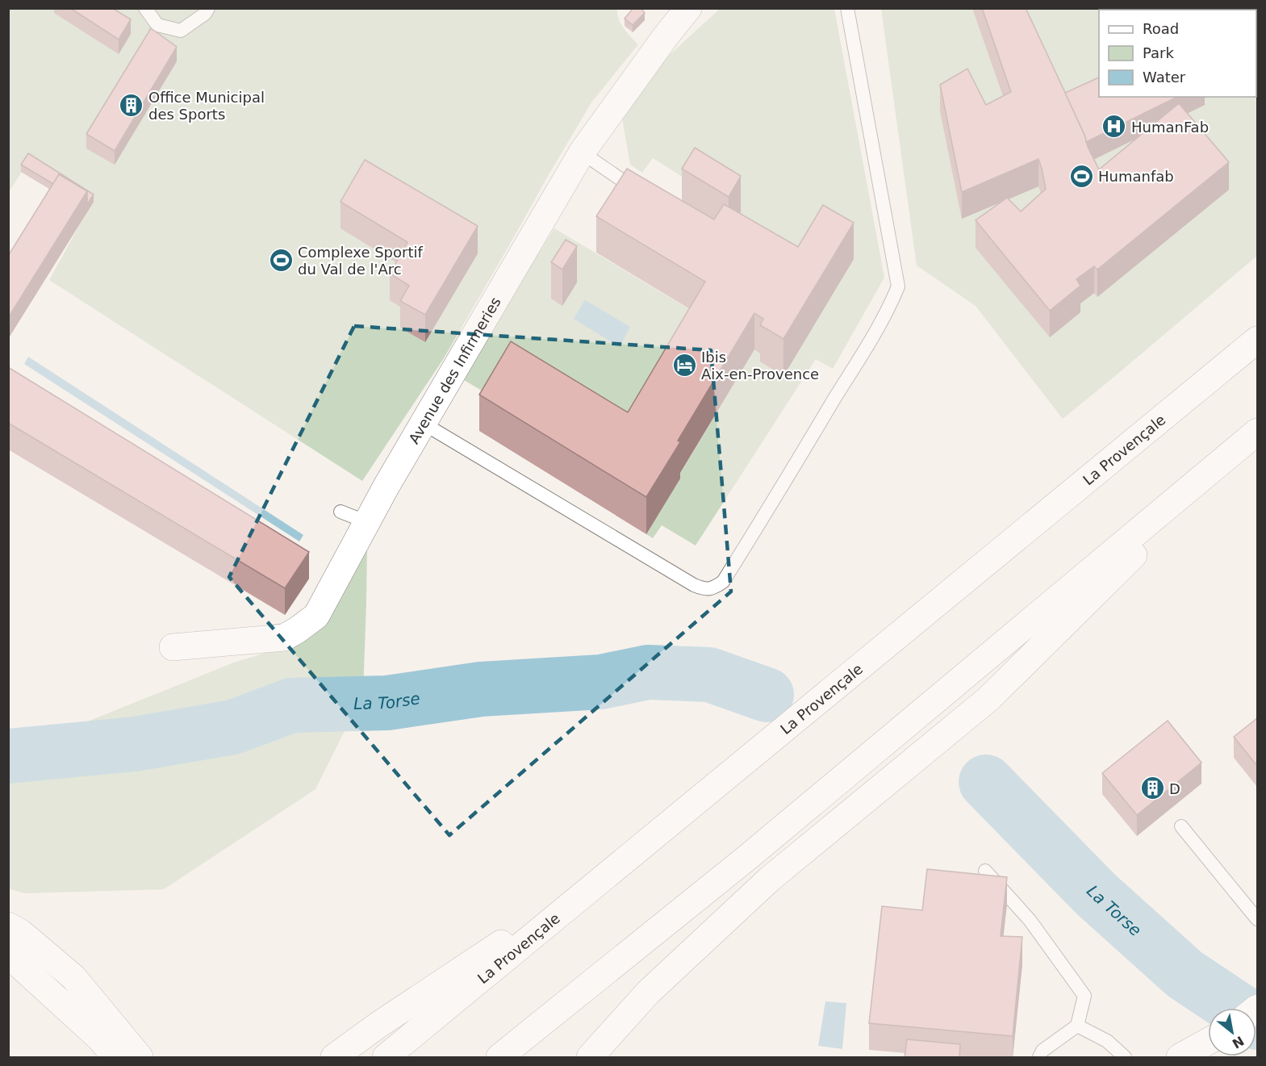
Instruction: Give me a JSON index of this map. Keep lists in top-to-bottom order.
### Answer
{
  "streets": {
    "main road": ["Avenue des Infirmeries", "La Provençale"]
  },
  "water": ["La Torse"],
  "places": {
    "building": ["Office Municipal des Sports", "D"],
    "hospital": ["HumanFab"],
    "sports": ["Humanfab", "Complexe Sportif du Val de l'Arc"],
    "hotel": ["Ibis Aix-en-Provence"]
  },
  "legend": ["Road", "Park", "Water"],
  "north": "bottom right"
}
